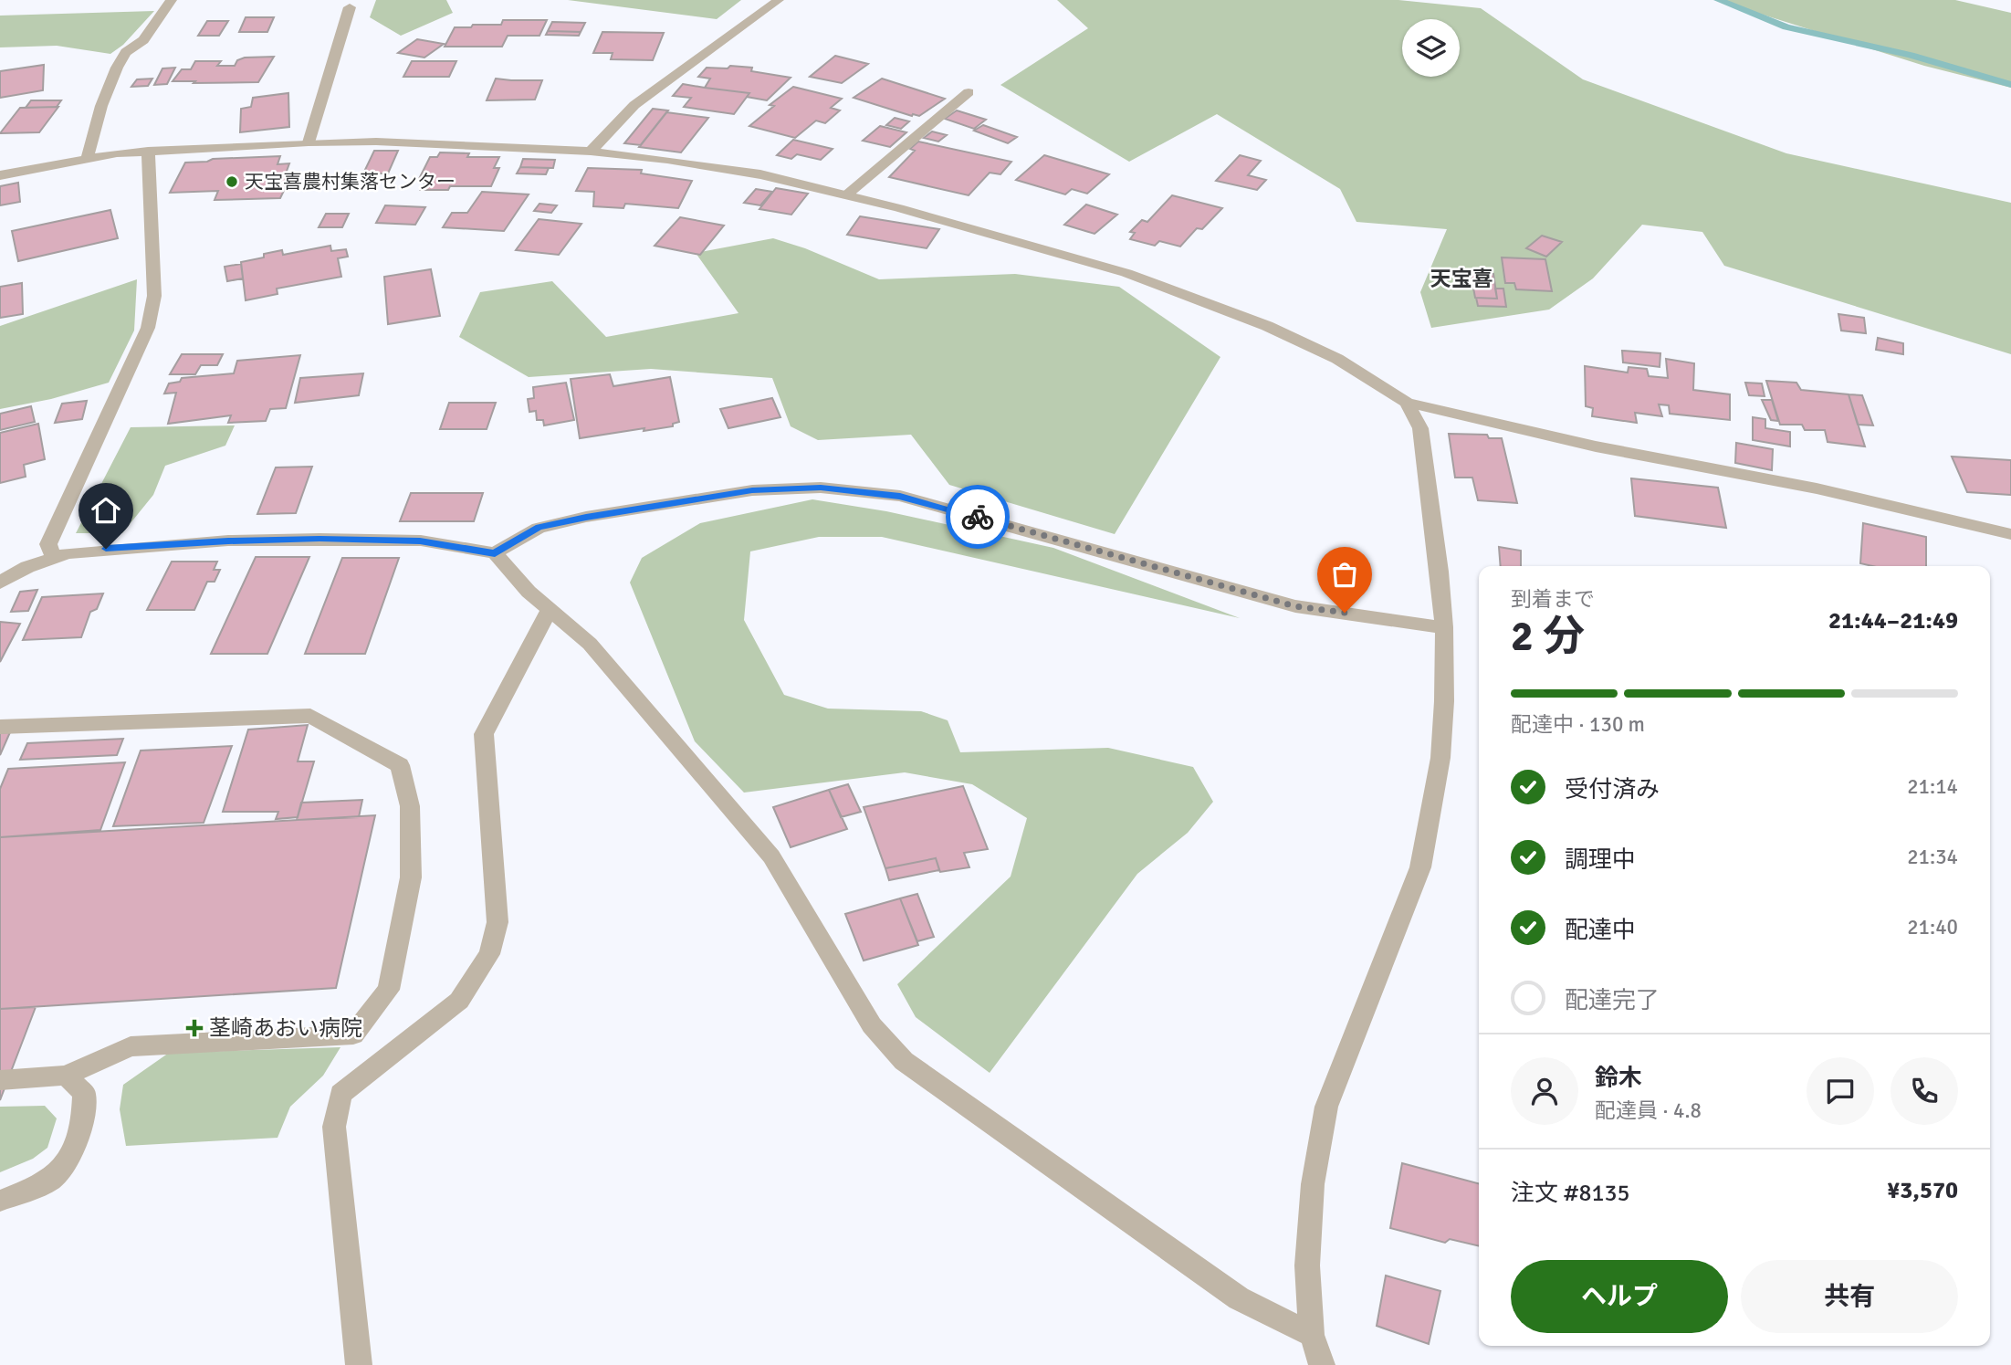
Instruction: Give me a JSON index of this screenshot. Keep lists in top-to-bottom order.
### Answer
{
  "districts": ["天宝喜"],
  "places": {
    "other": ["天宝喜農村集落センター"],
    "health": ["茎崎あおい病院"]
  },
  "page": {
    "heading": ["2 分", "到着まで", "21:44–21:49"],
    "panel": [
      "鈴木",
      "配達員 · 4.8",
      "注文 #8135",
      "¥3,570"
    ],
    "bar": "配達中 · 130 m",
    "list": [
      ["受付済み", "21:14"],
      ["調理中", "21:34"],
      ["配達中", "21:40"],
      "配達完了"
    ],
    "buttons": ["ヘルプ", "共有"]
  }
}
